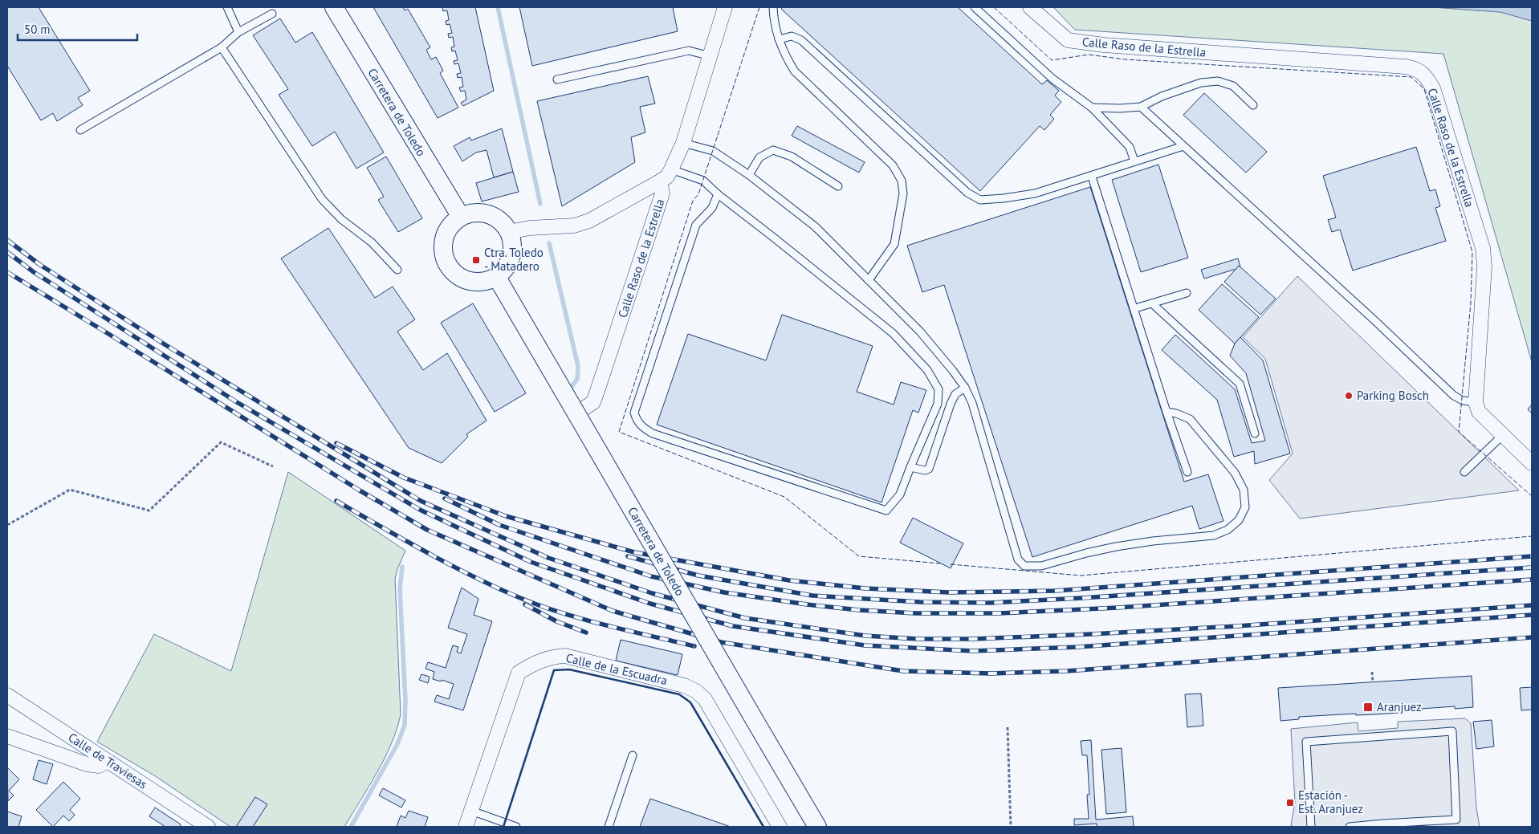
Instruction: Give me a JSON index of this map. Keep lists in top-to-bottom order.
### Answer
{
  "streets": {
    "street": [
      "Calle Raso de la Estrella",
      "Carretera de Toledo",
      "Calle de la Escuadra",
      "Calle de Traviesas"
    ]
  },
  "crossings": [
    ["Calle Raso de la Estrella", "Carretera de Toledo"]
  ],
  "places": {
    "transit": ["Ctra. Toledo - Matadero", "Aranjuez", "Estación - Est. Aranjuez"],
    "other": ["Parking Bosch"]
  },
  "scale_bar": "50 m"
}
